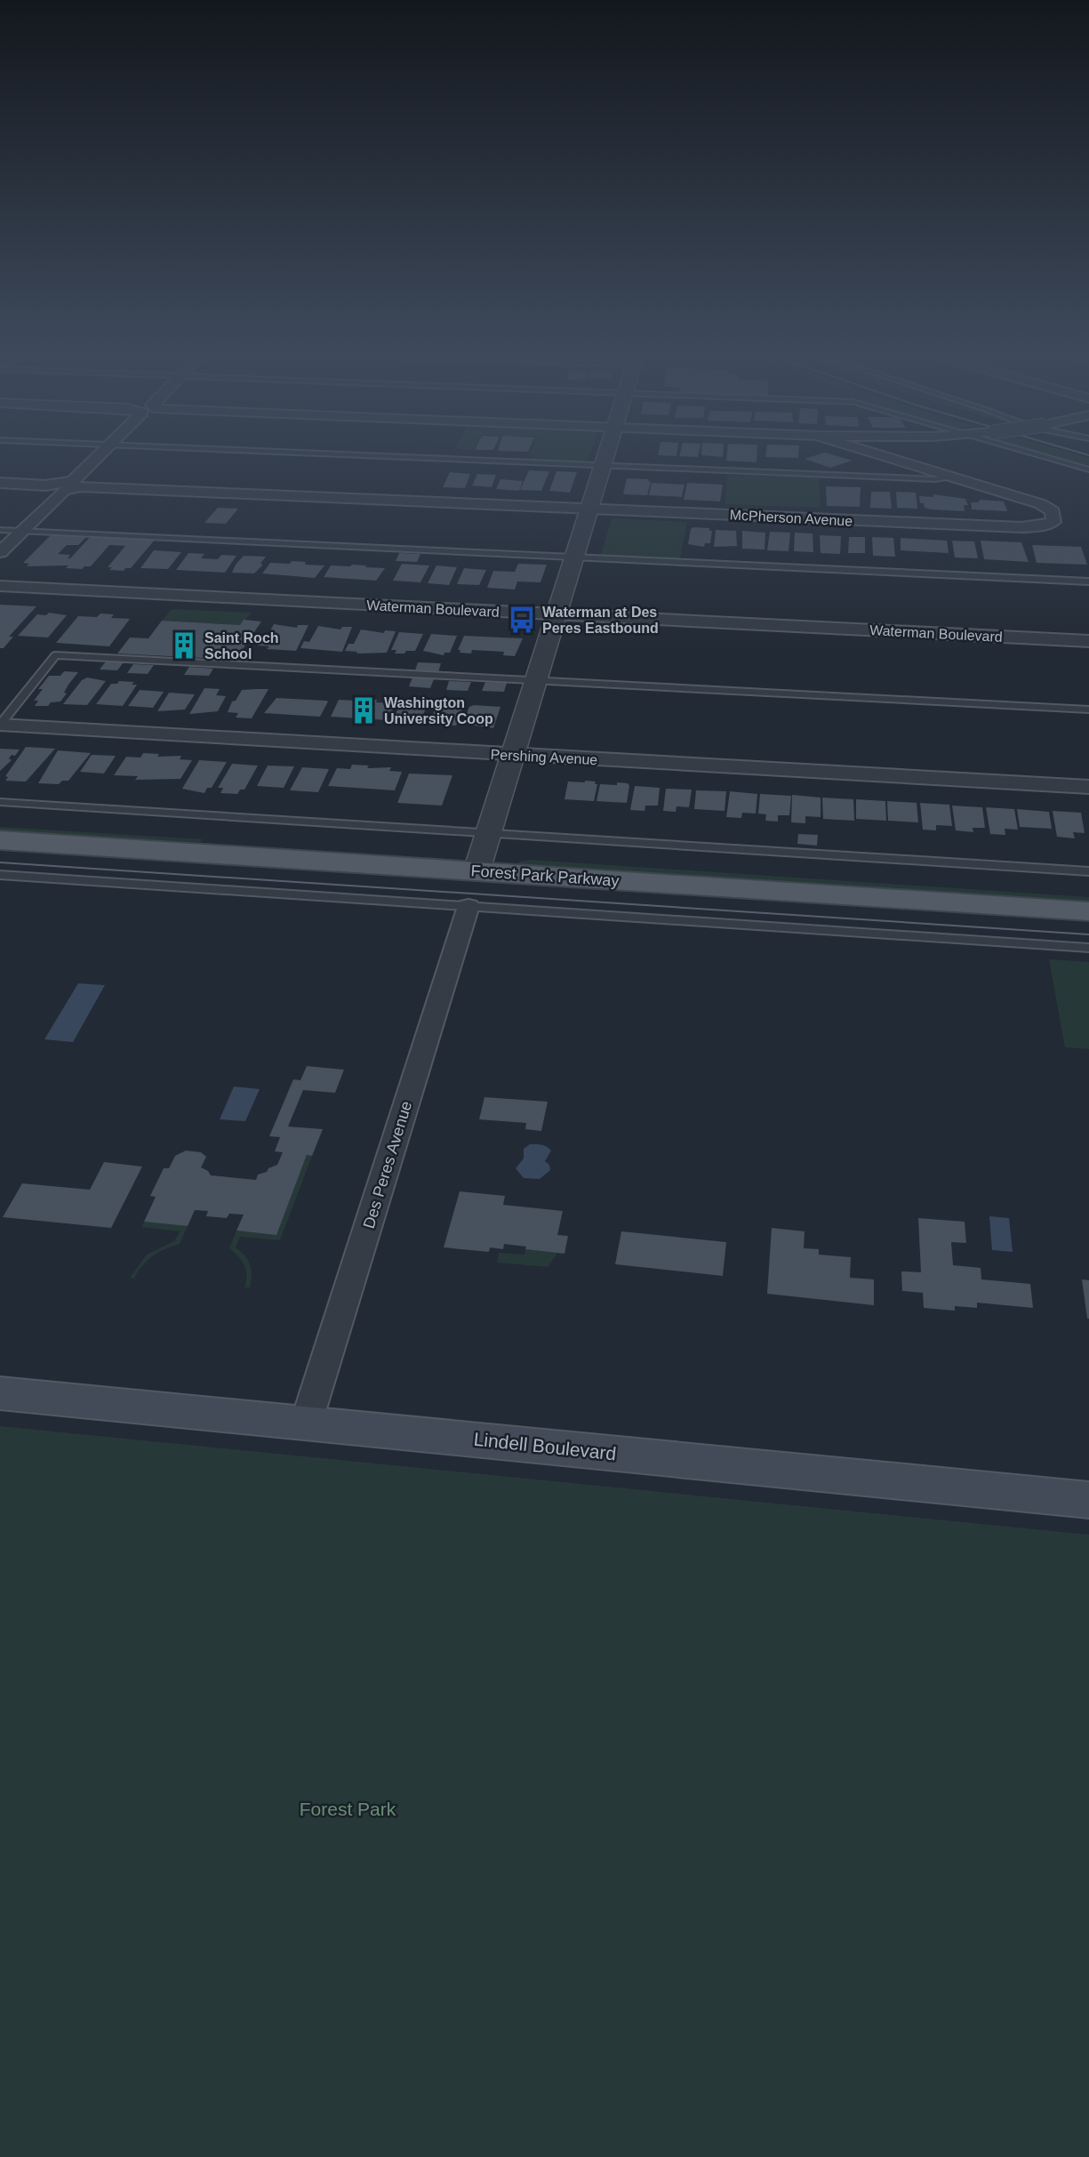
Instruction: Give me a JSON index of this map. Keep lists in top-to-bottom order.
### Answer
{
  "streets": {
    "main road": ["Forest Park Parkway", "Lindell Boulevard"],
    "street": [
      "McPherson Avenue",
      "Waterman Boulevard",
      "Pershing Avenue",
      "Des Peres Avenue"
    ]
  },
  "crossings": [
    ["Des Peres Avenue", "Lindell Boulevard"]
  ],
  "parks": ["Forest Park"],
  "places": {
    "bus stop": ["Waterman at Des Peres Eastbound"],
    "building": ["Saint Roch School", "Washington University Coop"]
  }
}
